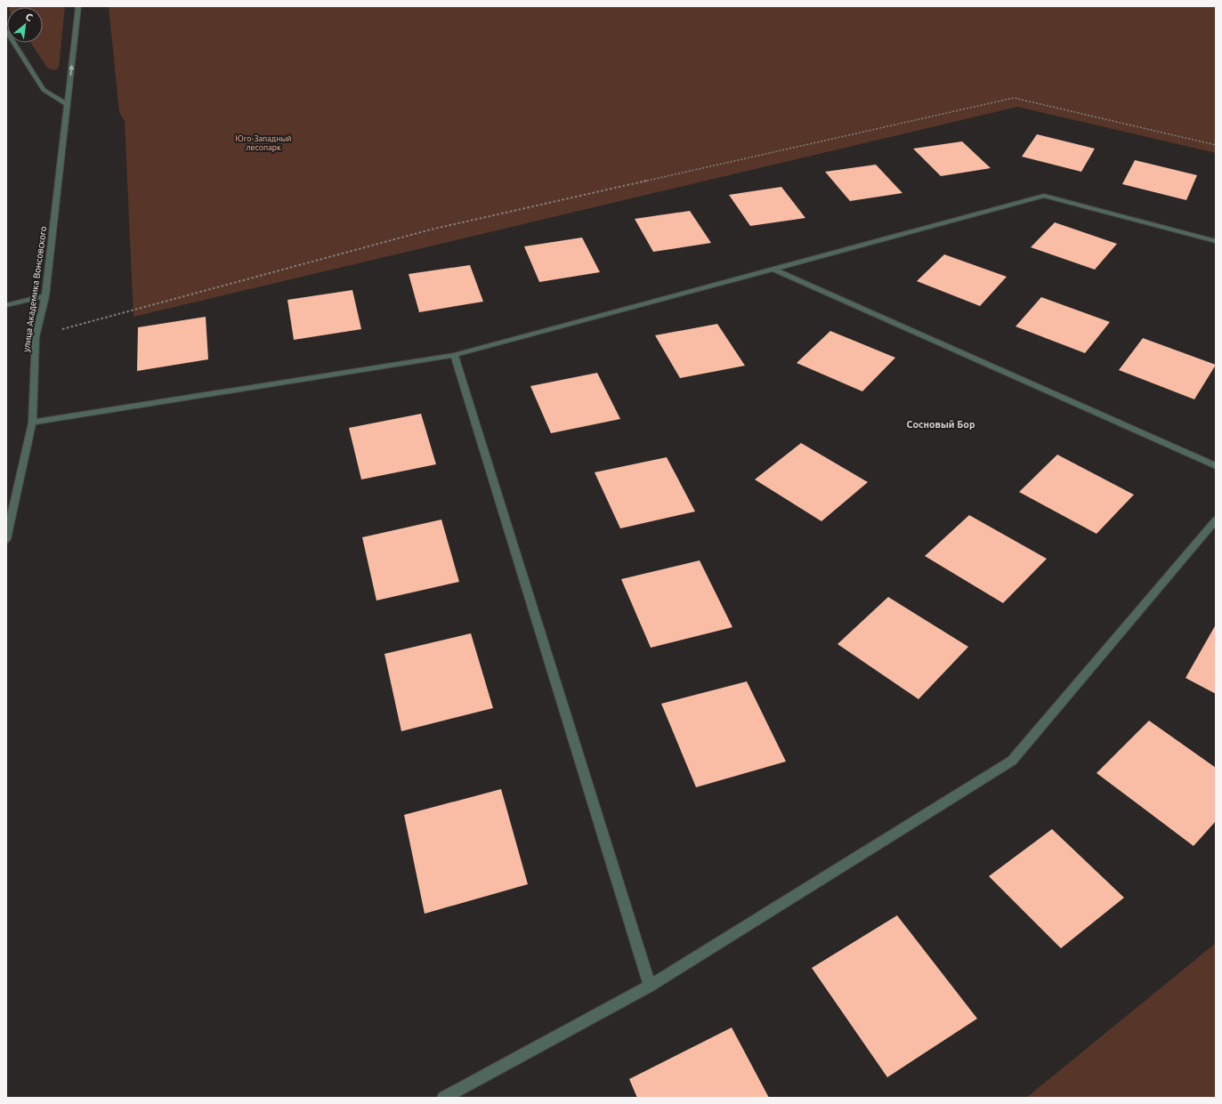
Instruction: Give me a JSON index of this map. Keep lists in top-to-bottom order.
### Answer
{
  "streets": {
    "street": ["улица Академика Вонсовского"]
  },
  "districts": ["Сосновый Бор"],
  "parks": ["Юго-Западный лесопарк"],
  "north": "top right"
}
